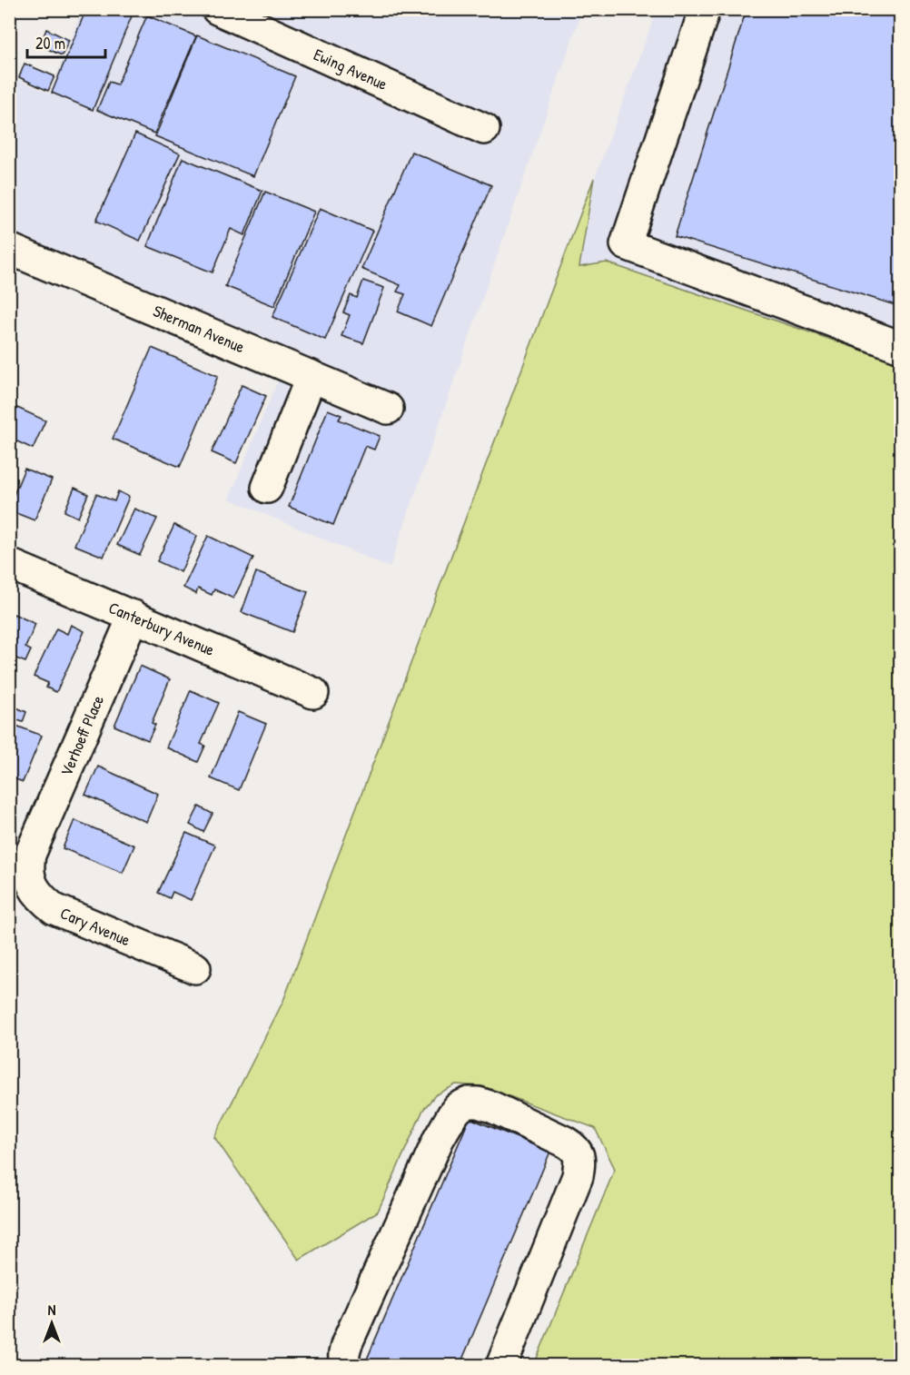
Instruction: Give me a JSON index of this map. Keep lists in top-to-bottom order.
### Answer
{
  "streets": {
    "street": [
      "Ewing Avenue",
      "Sherman Avenue",
      "Canterbury Avenue",
      "Verhoeff Place",
      "Cary Avenue"
    ]
  },
  "crossings": [
    ["Canterbury Avenue", "Verhoeff Place"],
    ["Verhoeff Place", "Cary Avenue"]
  ],
  "scale_bar": "20 m",
  "north": "top"
}
